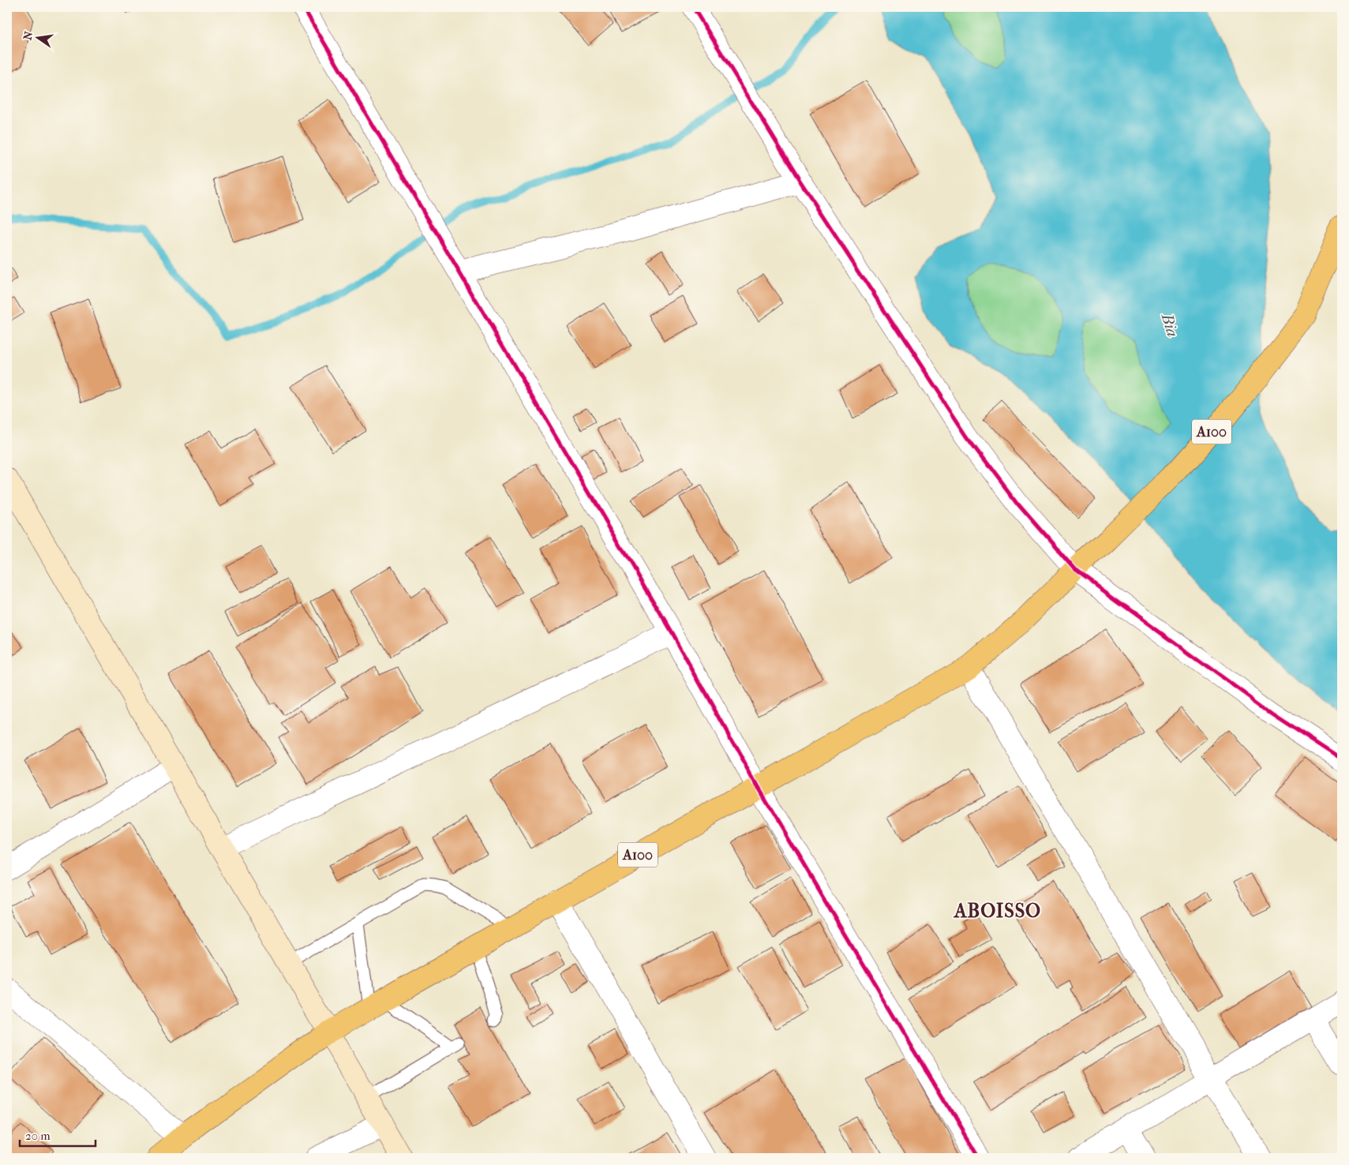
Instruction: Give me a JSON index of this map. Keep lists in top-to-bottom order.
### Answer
{
  "streets": {
    "highway": ["A100"]
  },
  "districts": ["ABOISSO"],
  "water": ["Bia"],
  "scale_bar": "20 m",
  "north": "left"
}
